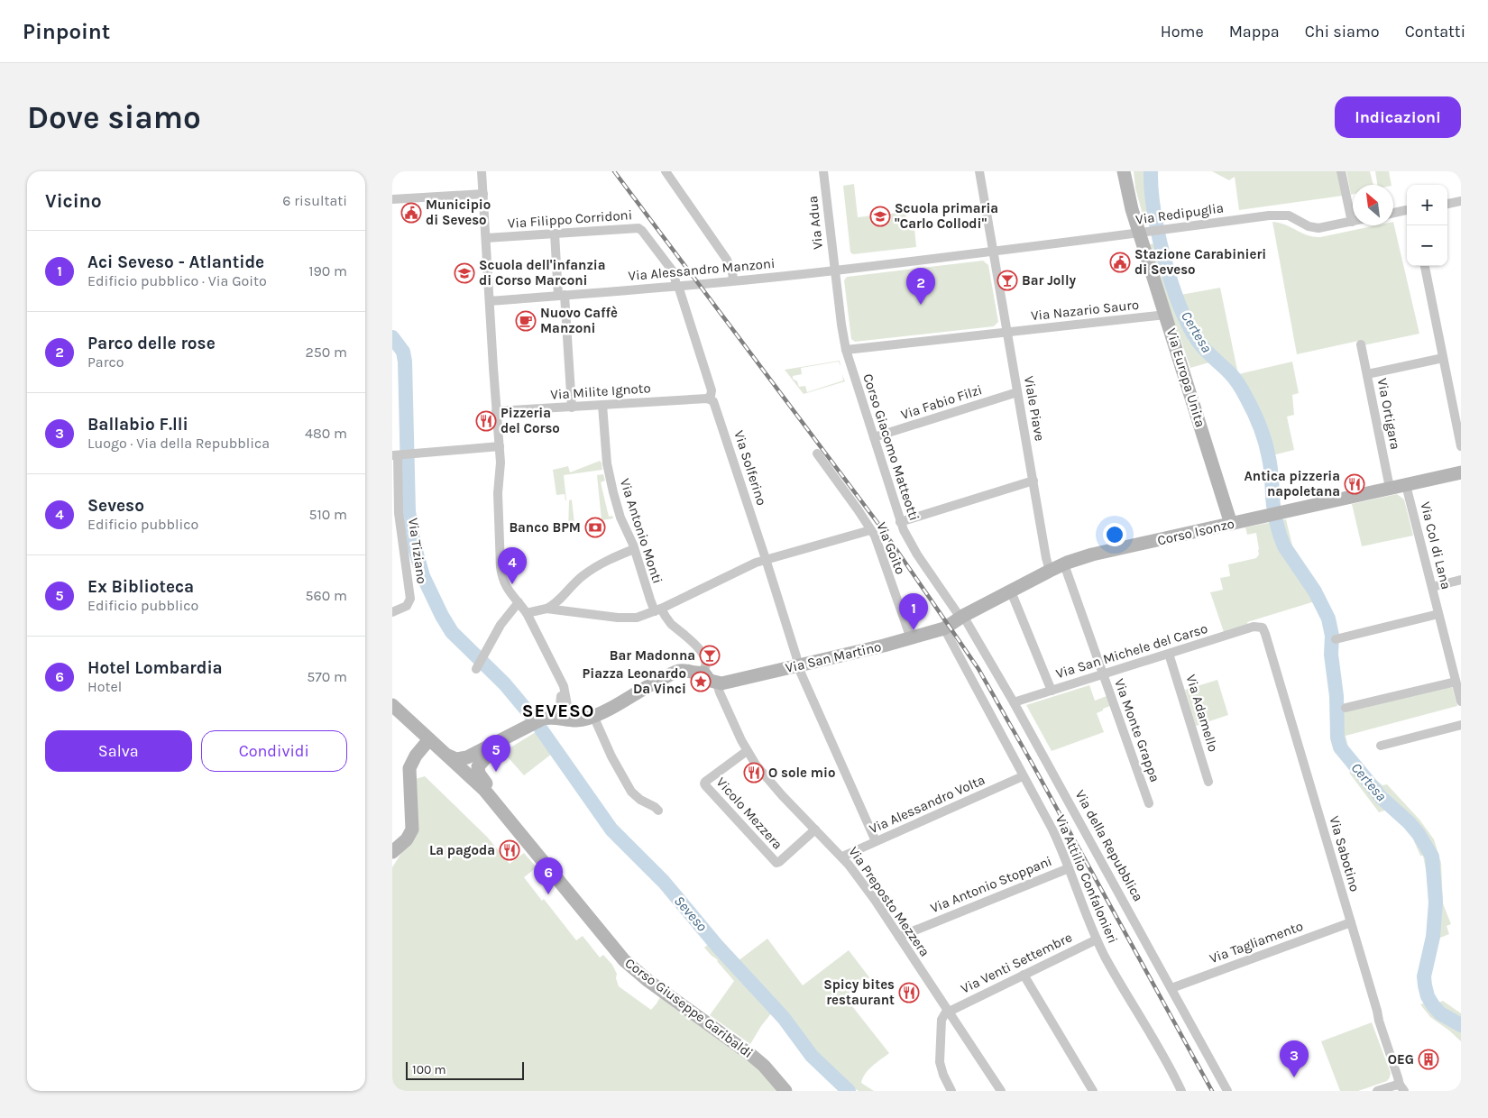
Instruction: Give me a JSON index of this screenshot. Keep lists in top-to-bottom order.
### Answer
{
  "streets": {
    "street": [
      "Via Redipuglia",
      "Via Filippo Corridoni",
      "Via Adua",
      "Via Alessandro Manzoni",
      "Via Nazario Sauro",
      "Via Europa Unita",
      "Via Milite Ignoto",
      "Via Fabio Filzi",
      "Viale Piave",
      "Via Ortigara",
      "Corso Giacomo Matteotti",
      "Via Solferino",
      "Via Antonio Monti",
      "Corso Isonzo",
      "Via Col di Lana",
      "Via Goito",
      "Via Tiziano",
      "Via San Michele del Carso",
      "Via San Martino",
      "Via Adamello",
      "Via Monte Grappa",
      "Via Alessandro Volta",
      "Vicolo Mezzera",
      "Via della Repubblica",
      "Via Sabotino",
      "Via Attilio Confalonieri",
      "Via Antonio Stoppani",
      "Via Preposto Mezzera",
      "Via Tagliamento",
      "Via Venti Settembre",
      "Corso Giuseppe Garibaldi"
    ]
  },
  "crossings": [
    ["Via Redipuglia", "Via Adua"],
    ["Via Redipuglia", "Via Alessandro Manzoni"],
    ["Via Redipuglia", "Via Europa Unita"],
    ["Via Redipuglia", "Viale Piave"],
    ["Via Redipuglia", "Corso Giacomo Matteotti"],
    ["Via Filippo Corridoni", "Via Alessandro Manzoni"],
    ["Via Adua", "Via Alessandro Manzoni"],
    ["Via Adua", "Corso Giacomo Matteotti"],
    ["Via Alessandro Manzoni", "Corso Giacomo Matteotti"],
    ["Via Nazario Sauro", "Via Europa Unita"],
    ["Via Nazario Sauro", "Viale Piave"],
    ["Via Nazario Sauro", "Corso Giacomo Matteotti"],
    ["Via Europa Unita", "Corso Isonzo"],
    ["Via Milite Ignoto", "Via Solferino"],
    ["Via Milite Ignoto", "Via Antonio Monti"],
    ["Via Fabio Filzi", "Viale Piave"],
    ["Via Fabio Filzi", "Corso Giacomo Matteotti"],
    ["Viale Piave", "Corso Isonzo"],
    ["Via Ortigara", "Corso Isonzo"],
    ["Corso Giacomo Matteotti", "Corso Isonzo"],
    ["Corso Giacomo Matteotti", "Via della Repubblica"],
    ["Via Solferino", "Via San Martino"],
    ["Via Solferino", "Via Alessandro Volta"],
    ["Via Antonio Monti", "Via San Martino"],
    ["Via Antonio Monti", "Via Preposto Mezzera"],
    ["Corso Isonzo", "Via Col di Lana"],
    ["Corso Isonzo", "Via San Martino"],
    ["Corso Isonzo", "Via Monte Grappa"],
    ["Corso Isonzo", "Via della Repubblica"],
    ["Corso Isonzo", "Via Attilio Confalonieri"],
    ["Via Goito", "Via San Martino"],
    ["Via San Michele del Carso", "Via Adamello"],
    ["Via San Michele del Carso", "Via Monte Grappa"],
    ["Via San Michele del Carso", "Via della Repubblica"],
    ["Via San Michele del Carso", "Via Sabotino"],
    ["Via San Martino", "Via Attilio Confalonieri"],
    ["Via San Martino", "Via Preposto Mezzera"],
    ["Via Alessandro Volta", "Via Attilio Confalonieri"],
    ["Via Alessandro Volta", "Via Preposto Mezzera"],
    ["Vicolo Mezzera", "Via Preposto Mezzera"],
    ["Via della Repubblica", "Via Tagliamento"],
    ["Via Sabotino", "Via Tagliamento"],
    ["Via Attilio Confalonieri", "Via Antonio Stoppani"],
    ["Via Attilio Confalonieri", "Via Venti Settembre"],
    ["Via Antonio Stoppani", "Via Preposto Mezzera"],
    ["Via Preposto Mezzera", "Via Venti Settembre"]
  ],
  "districts": ["SEVESO"],
  "water": ["Certesa", "Seveso"],
  "places": {
    "public building": ["Municipio di Seveso", "Stazione Carabinieri di Seveso"],
    "school or university": ["Scuola primaria \"Carlo Collodi\"", "Scuola dell'infanzia di Corso Marconi"],
    "bar": ["Bar Jolly", "Bar Madonna"],
    "cafe": ["Nuovo Caffè Manzoni"],
    "restaurant": [
      "Pizzeria del Corso",
      "Antica pizzeria napoletana",
      "O sole mio",
      "La pagoda",
      "Spicy bites restaurant"
    ],
    "bank": ["Banco BPM"],
    "place": ["Piazza Leonardo Da Vinci"],
    "building": ["OEG"]
  },
  "scale_bar": "100 m",
  "north": "top left",
  "page": {
    "header": "Pinpoint",
    "nav": [
      "Home",
      "Mappa",
      "Chi siamo",
      "Contatti"
    ],
    "buttons": [
      "Indicazioni",
      ["Salva", "Condividi"]
    ],
    "title": "Dove siamo",
    "heading": ["Vicino", "6 risultati"],
    "map_buttons": ["+", "−"],
    "list": [
      {
        "mark": "1",
        "name": "Aci Seveso - Atlantide",
        "note": "Edificio pubblico · Via Goito",
        "value": "190 m"
      },
      {
        "mark": "2",
        "name": "Parco delle rose",
        "note": "Parco",
        "value": "250 m"
      },
      {
        "mark": "3",
        "name": "Ballabio F.lli",
        "note": "Luogo · Via della Repubblica",
        "value": "480 m"
      },
      {
        "mark": "4",
        "name": "Seveso",
        "note": "Edificio pubblico",
        "value": "510 m"
      },
      {
        "mark": "5",
        "name": "Ex Biblioteca",
        "note": "Edificio pubblico",
        "value": "560 m"
      },
      {
        "mark": "6",
        "name": "Hotel Lombardia",
        "note": "Hotel",
        "value": "570 m"
      }
    ],
    "pins": [
      "2",
      "4",
      "1",
      "5",
      "6",
      "3"
    ],
    "scale": "100 m"
  }
}
